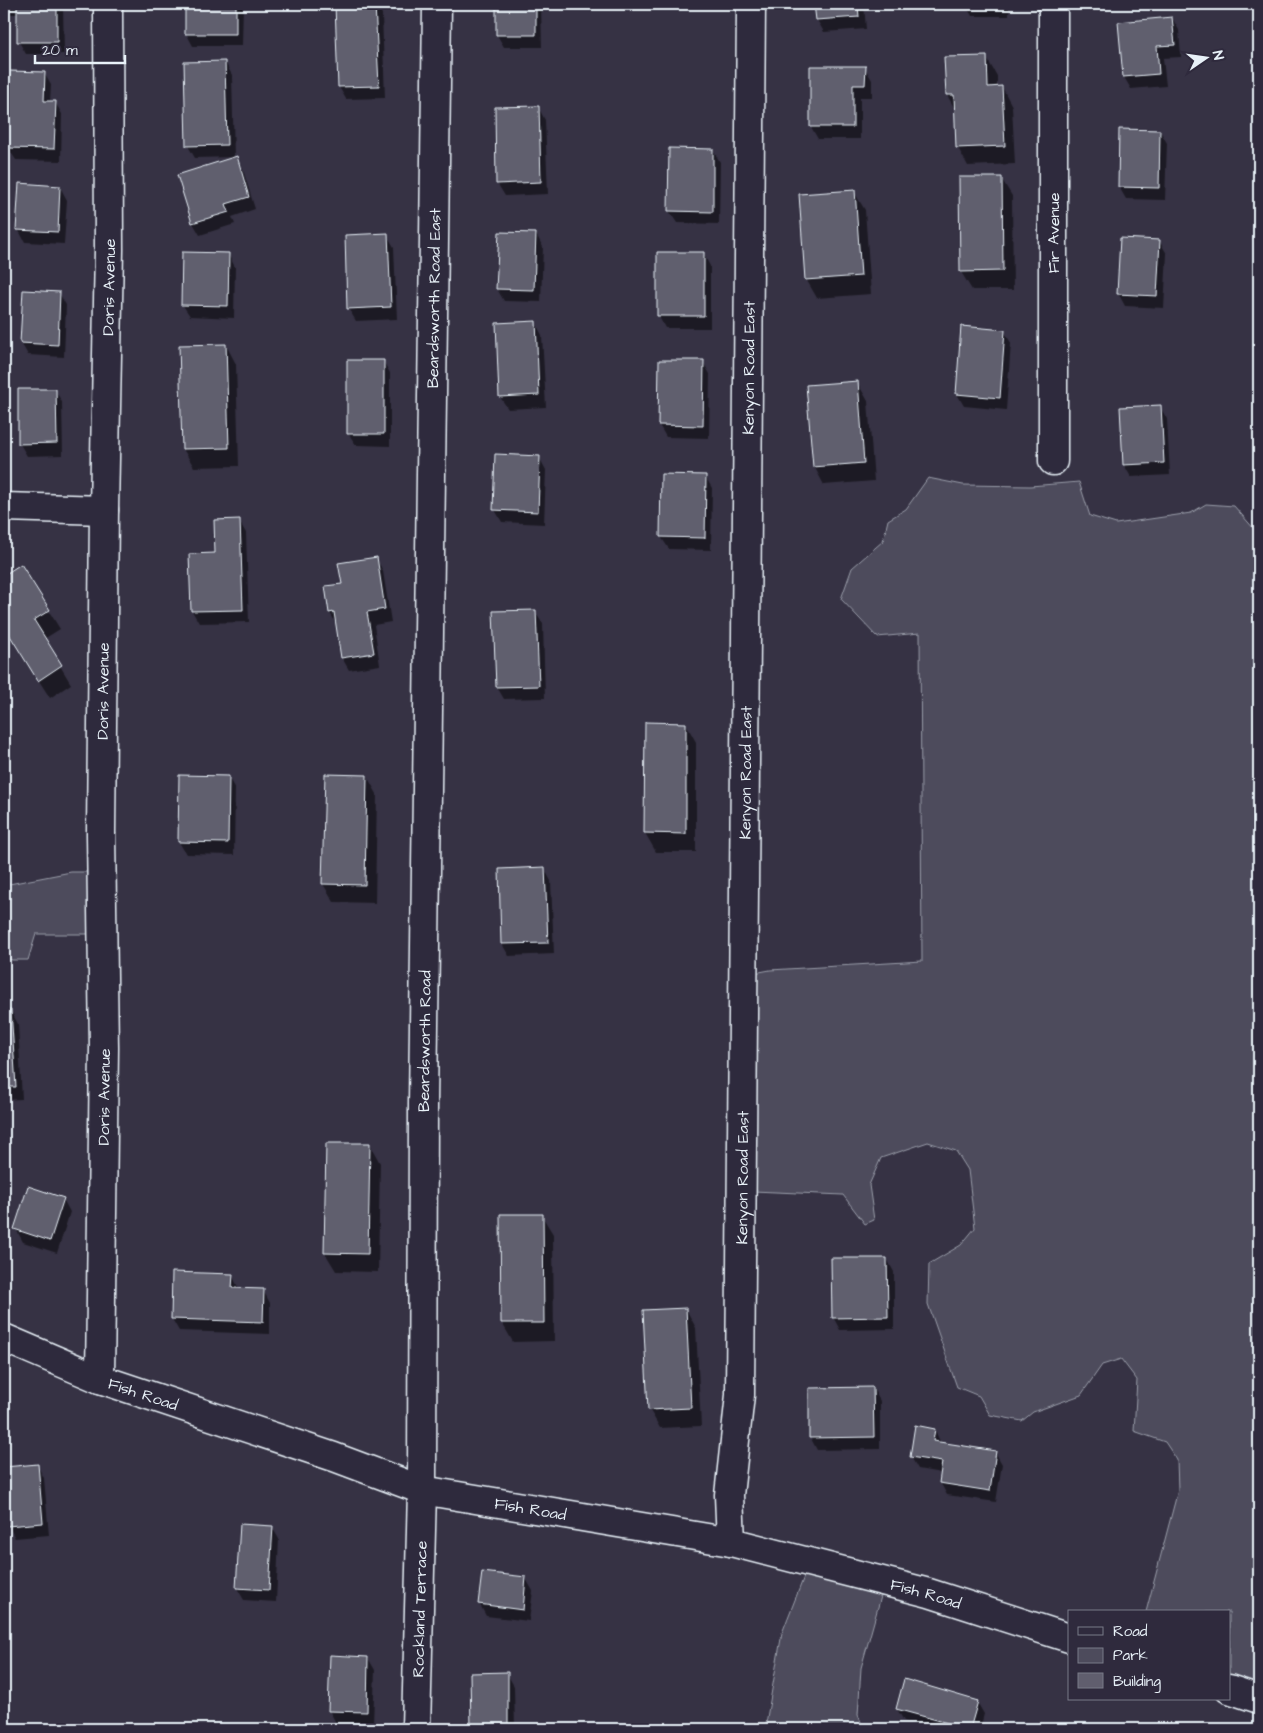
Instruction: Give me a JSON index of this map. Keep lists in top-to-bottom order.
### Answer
{
  "streets": {
    "street": [
      "Fir Avenue",
      "Doris Avenue",
      "Beardsworth Road East",
      "Kenyon Road East",
      "Beardsworth Road",
      "Fish Road",
      "Rockland Terrace"
    ]
  },
  "crossings": [
    ["Doris Avenue", "Fish Road"],
    ["Beardsworth Road East", "Beardsworth Road"],
    ["Kenyon Road East", "Fish Road"],
    ["Beardsworth Road", "Fish Road"],
    ["Beardsworth Road", "Rockland Terrace"],
    ["Fish Road", "Rockland Terrace"]
  ],
  "legend": ["Road", "Park", "Building"],
  "scale_bar": "20 m",
  "north": "right"
}
